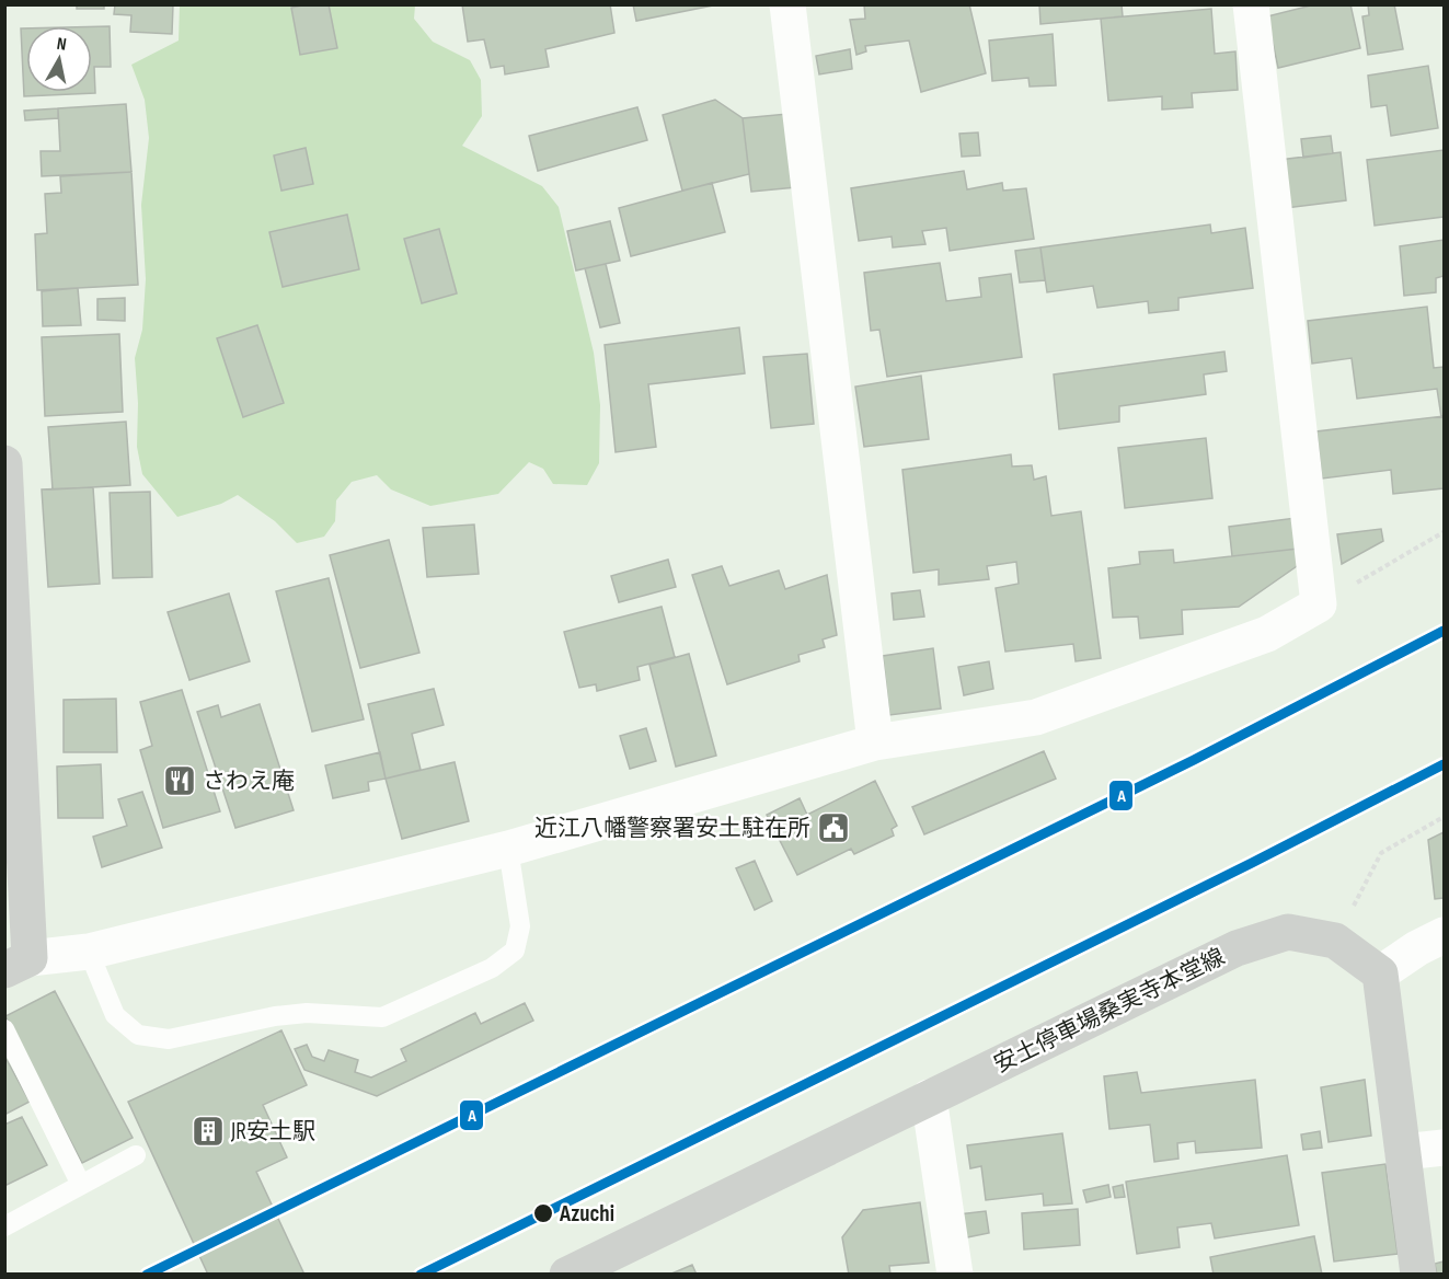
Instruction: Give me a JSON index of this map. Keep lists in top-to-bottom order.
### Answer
{
  "streets": {
    "main road": ["安土停車場桑実寺本堂線"]
  },
  "places": {
    "restaurant": ["さわえ庵"],
    "public building": ["近江八幡警察署安土駐在所"],
    "building": ["JR安土駅"],
    "other": ["Azuchi"]
  },
  "lines": ["transit line A"],
  "north": "top"
}
